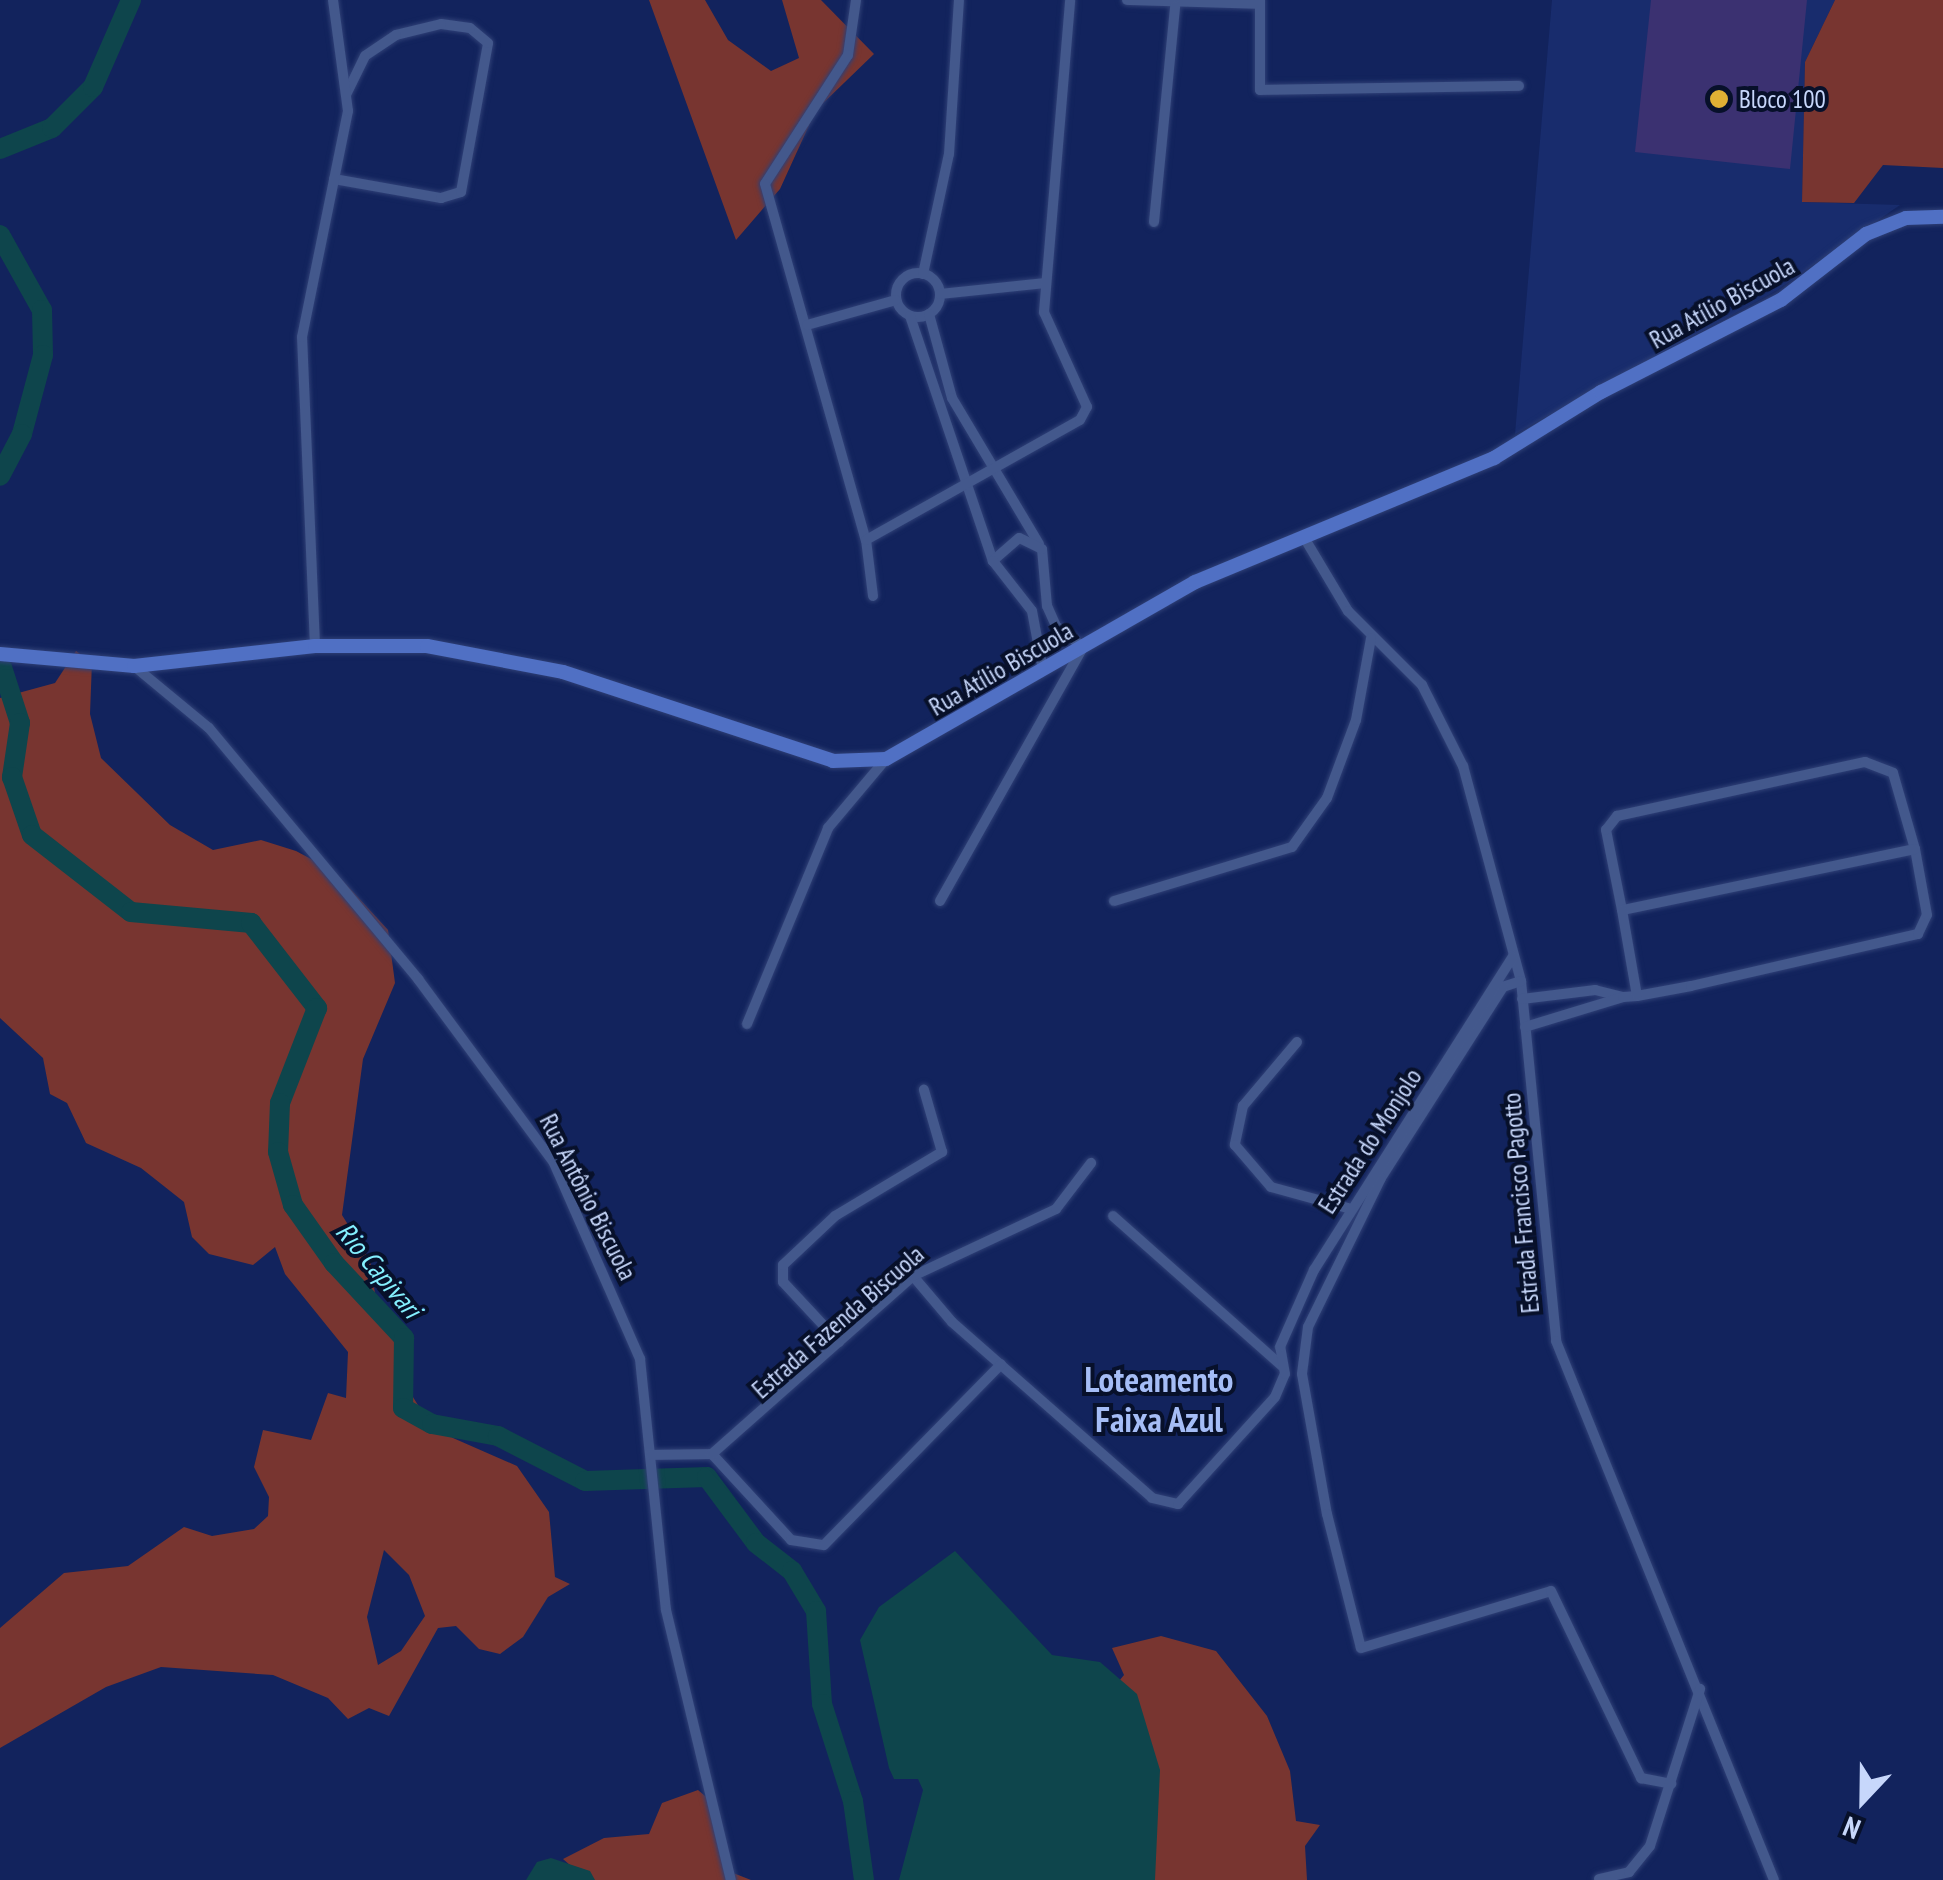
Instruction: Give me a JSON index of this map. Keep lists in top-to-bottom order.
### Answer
{
  "streets": {
    "street": [
      "Rua Atílio Biscuola",
      "Estrada do Monjolo",
      "Rua Antônio Biscuola",
      "Estrada Francisco Pagotto",
      "Estrada Fazenda Biscuola"
    ]
  },
  "crossings": [
    ["Rua Atílio Biscuola", "Rua Antônio Biscuola"],
    ["Rua Atílio Biscuola", "Estrada Francisco Pagotto"],
    ["Estrada do Monjolo", "Estrada Francisco Pagotto"]
  ],
  "districts": ["Loteamento Faixa Azul"],
  "water": ["Rio Capivari"],
  "places": ["Bloco 100"],
  "north": "bottom"
}
